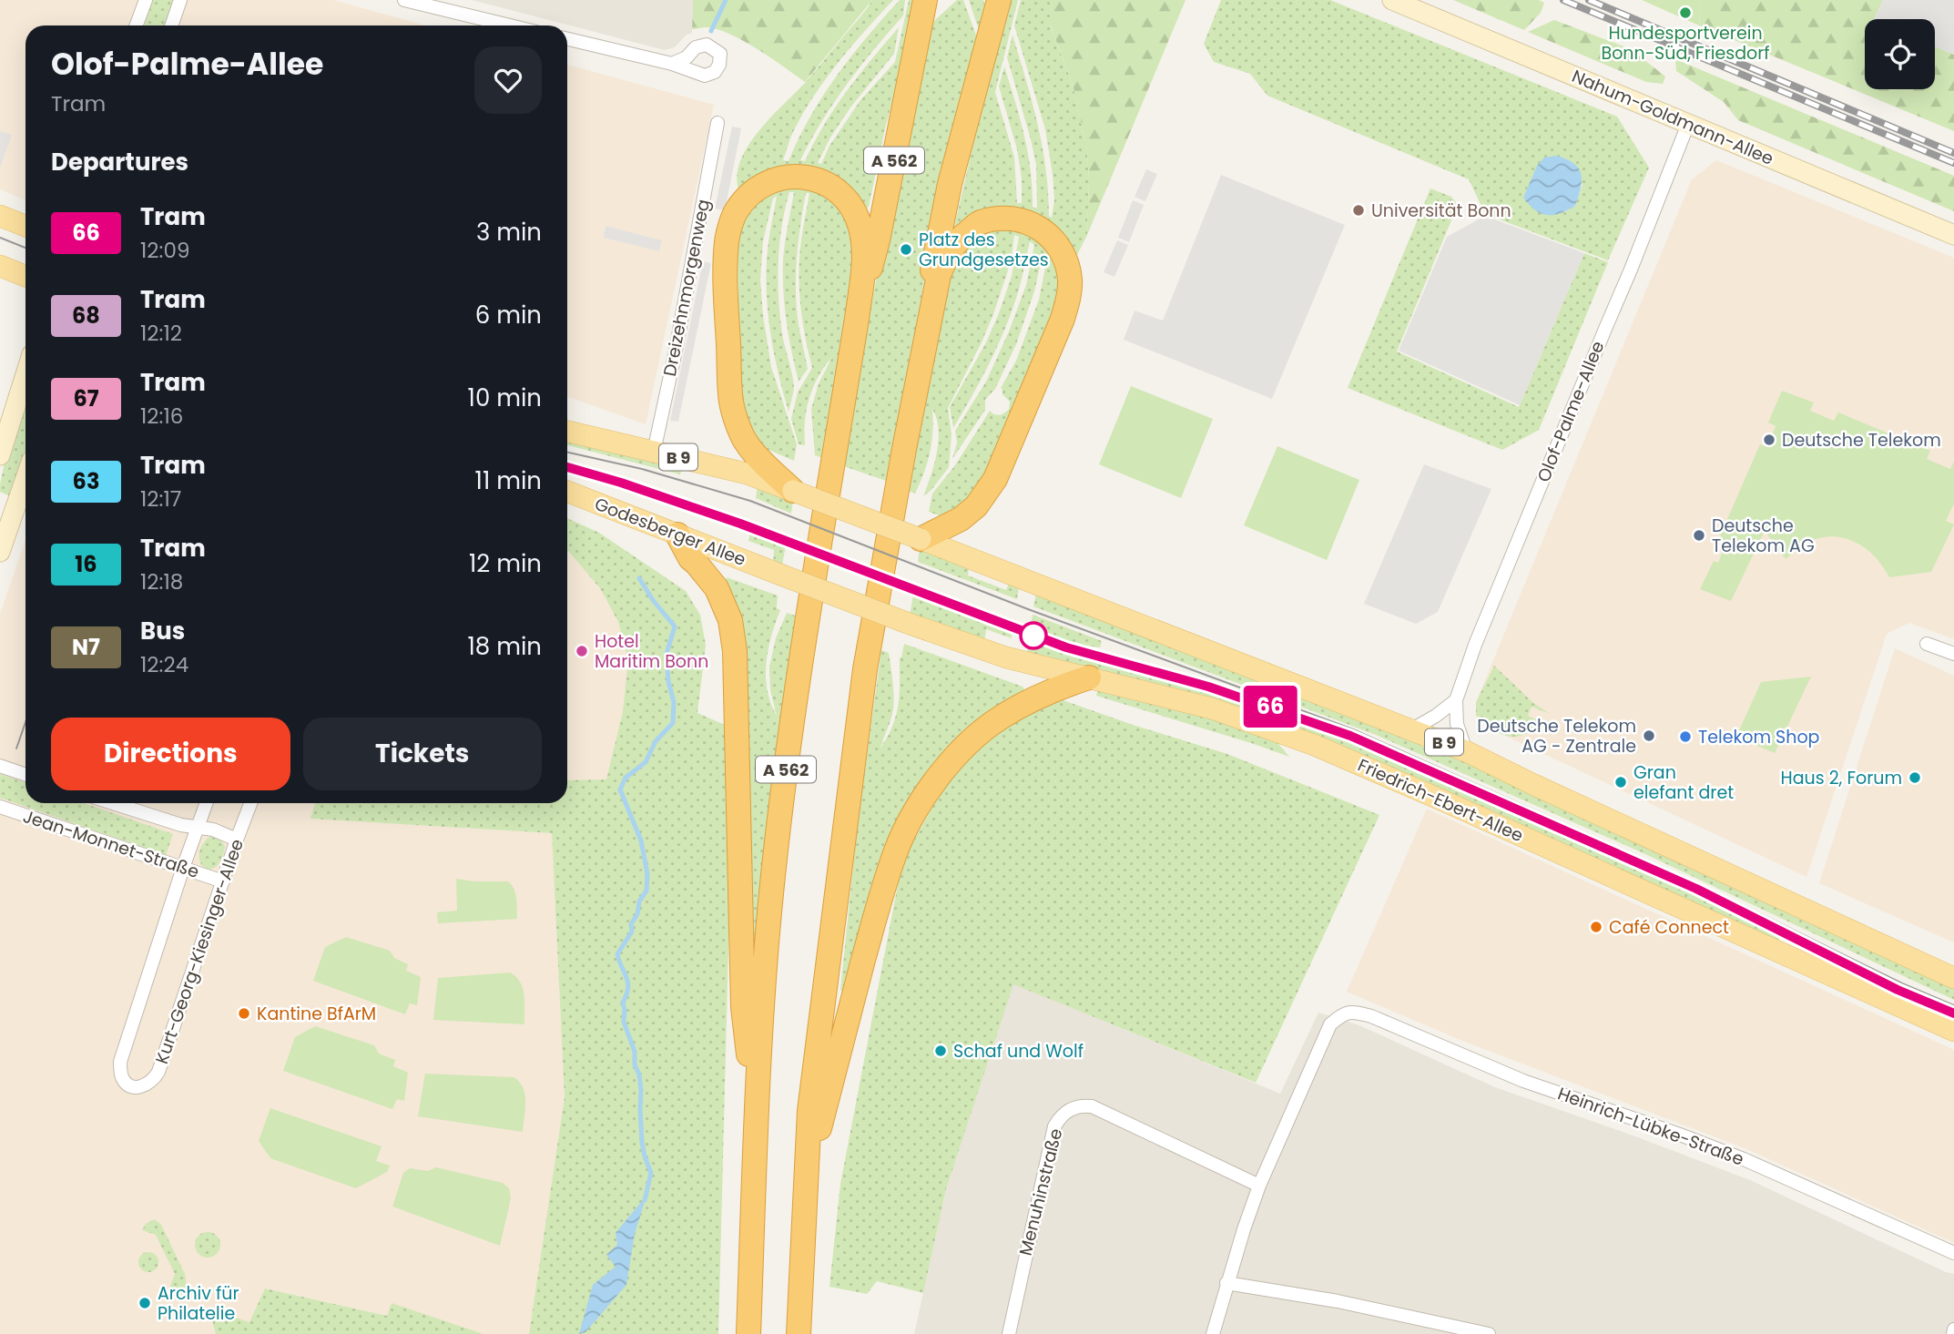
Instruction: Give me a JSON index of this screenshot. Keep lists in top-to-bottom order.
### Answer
{
  "streets": {
    "highway": ["A 562"],
    "main road": [
      "Nahum-Goldmann-Allee",
      "B 9",
      "Godesberger Allee",
      "Friedrich-Ebert-Allee"
    ],
    "street": [
      "Dreizehnmorgenweg",
      "Olof-Palme-Allee",
      "Jean-Monnet-Straße",
      "Kurt-Georg-Kiesinger-Allee",
      "Heinrich-Lübke-Straße",
      "Menuhinstraße"
    ]
  },
  "crossings": [
    ["Nahum-Goldmann-Allee", "Olof-Palme-Allee"],
    ["Dreizehnmorgenweg", "B 9"],
    ["Olof-Palme-Allee", "B 9"],
    ["Godesberger Allee", "Friedrich-Ebert-Allee"],
    ["Jean-Monnet-Straße", "Kurt-Georg-Kiesinger-Allee"],
    ["Heinrich-Lübke-Straße", "Menuhinstraße"]
  ],
  "places": [
    "Hundesportverein Bonn-Süd, Friesdorf",
    "Universität Bonn",
    "Platz des Grundgesetzes",
    "Deutsche Telekom",
    "Deutsche Telekom AG",
    "Hotel Maritim Bonn",
    "Deutsche Telekom AG - Zentrale",
    "Telekom Shop",
    "Haus 2, Forum",
    "Gran elefant dret",
    "Café Connect",
    "Kantine BfArM",
    "Schaf und Wolf",
    "Archiv für Philatelie"
  ],
  "lines": ["tram line 66"],
  "page": {
    "on_map": "66",
    "heading": [
      ["Olof-Palme-Allee", "Tram"],
      "Departures"
    ],
    "list": [
      {
        "mark": "66",
        "name": "Tram",
        "note": "12:09",
        "value": "3 min"
      },
      {
        "mark": "68",
        "name": "Tram",
        "note": "12:12",
        "value": "6 min"
      },
      {
        "mark": "67",
        "name": "Tram",
        "note": "12:16",
        "value": "10 min"
      },
      {
        "mark": "63",
        "name": "Tram",
        "note": "12:17",
        "value": "11 min"
      },
      {
        "mark": "16",
        "name": "Tram",
        "note": "12:18",
        "value": "12 min"
      },
      {
        "mark": "N7",
        "name": "Bus",
        "note": "12:24",
        "value": "18 min"
      }
    ],
    "buttons": ["Directions", "Tickets"]
  }
}
